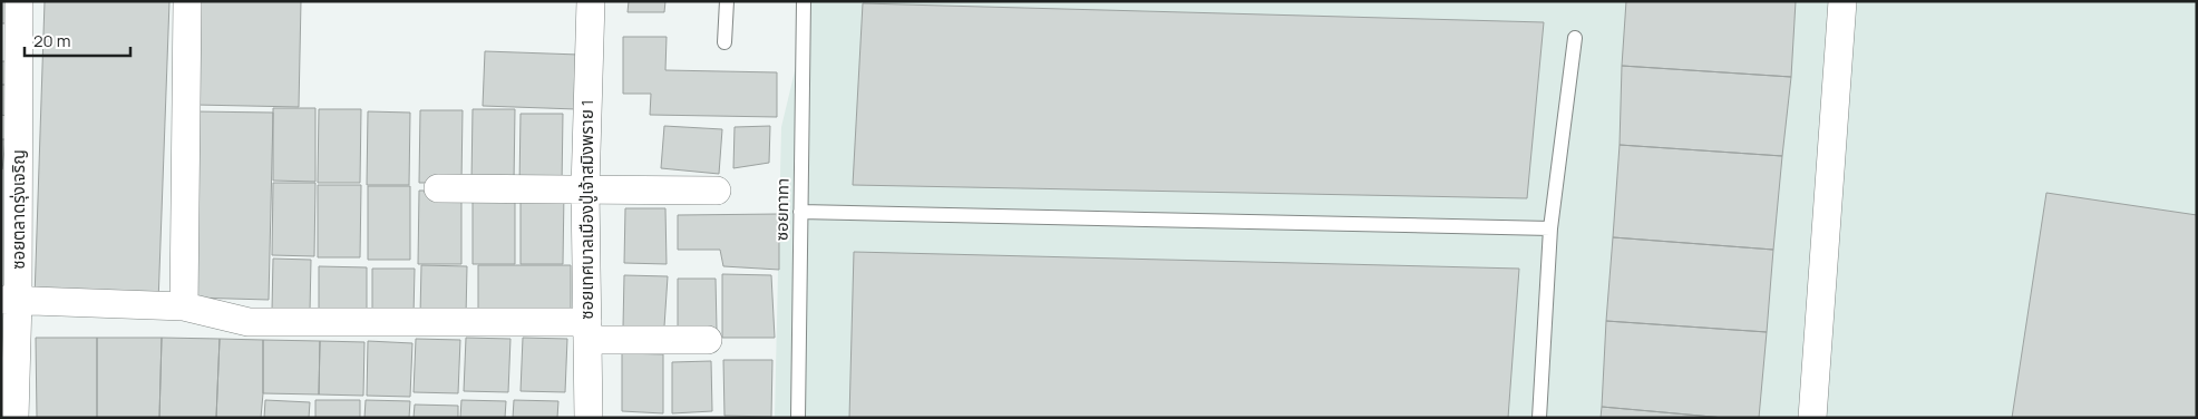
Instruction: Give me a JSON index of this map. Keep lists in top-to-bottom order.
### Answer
{
  "streets": {
    "street": ["ซอยตลาดรุ่งเจริญ", "ซอยเทศบาลเมืองปู่เจ้าสมิงพราย 1"],
    "lane": ["ซอยทาทา"]
  },
  "scale_bar": "20 m"
}
